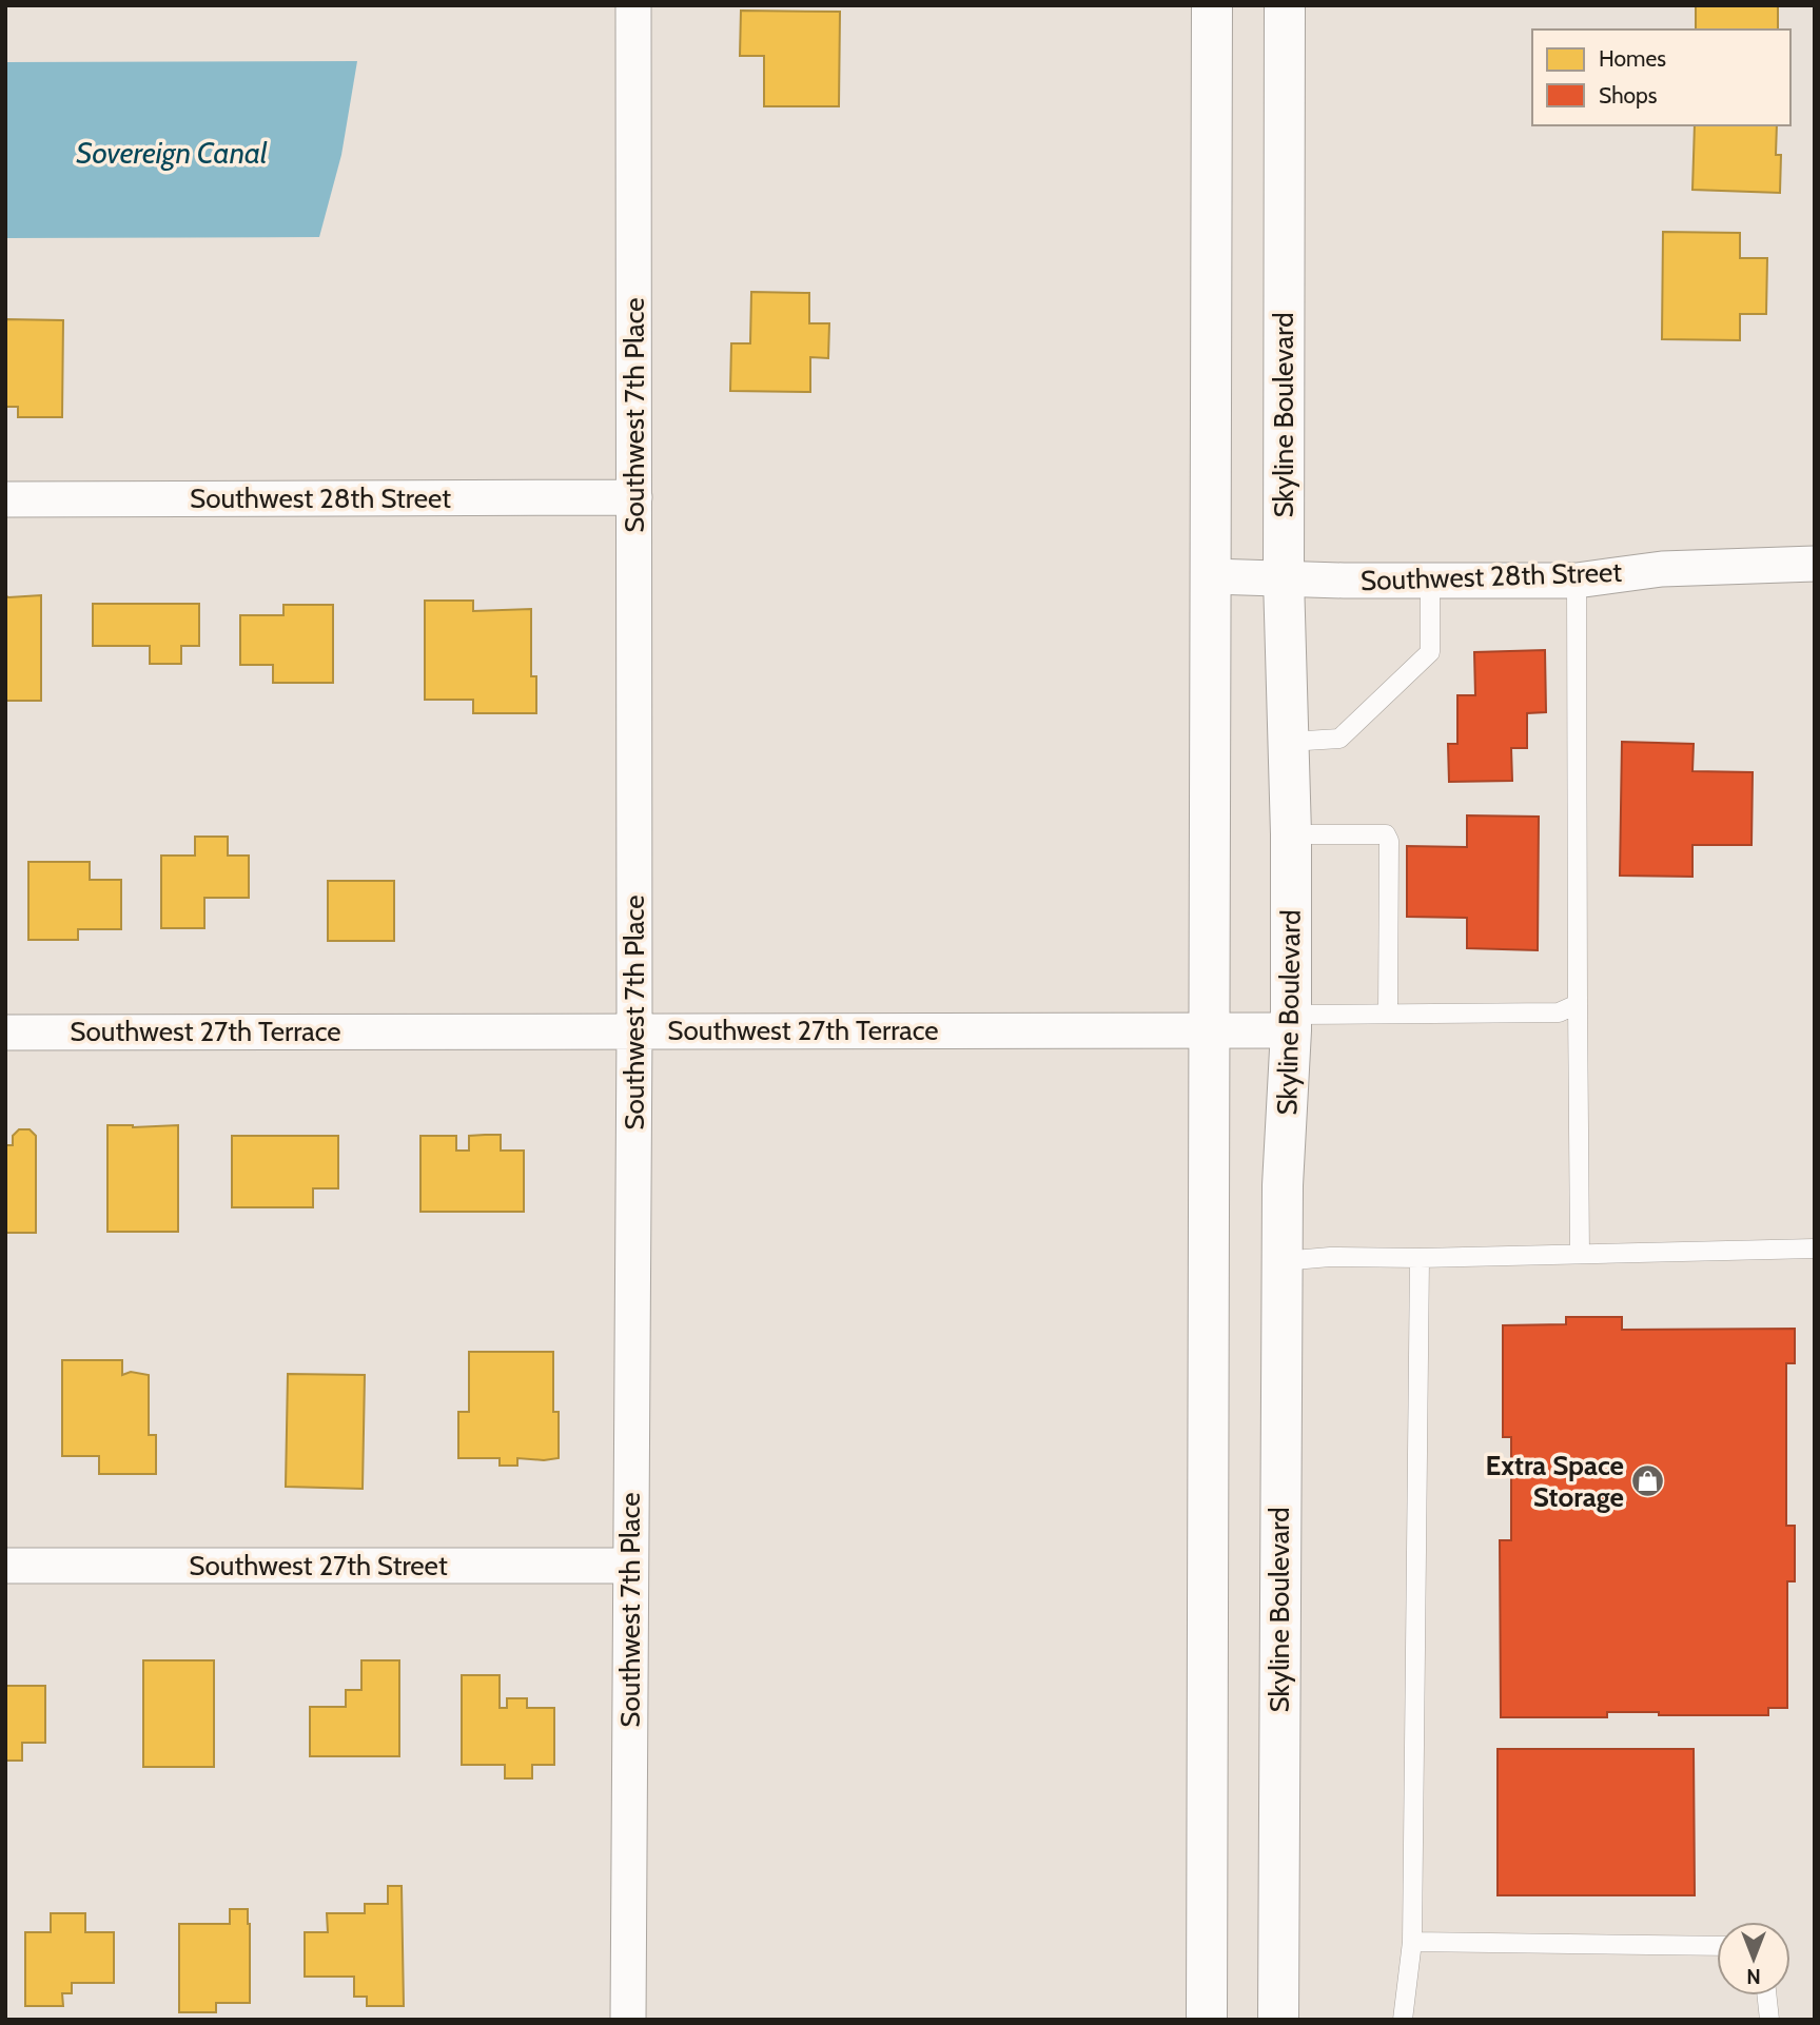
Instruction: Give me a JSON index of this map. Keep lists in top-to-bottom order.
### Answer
{
  "streets": {
    "street": [
      "Southwest 7th Place",
      "Skyline Boulevard",
      "Southwest 28th Street",
      "Southwest 27th Terrace",
      "Southwest 27th Street"
    ]
  },
  "crossings": [
    ["Southwest 7th Place", "Southwest 28th Street"],
    ["Southwest 7th Place", "Southwest 27th Terrace"],
    ["Southwest 7th Place", "Southwest 27th Street"],
    ["Skyline Boulevard", "Southwest 28th Street"],
    ["Skyline Boulevard", "Southwest 27th Terrace"]
  ],
  "water": ["Sovereign Canal"],
  "places": {
    "shop": ["Extra Space Storage"]
  },
  "legend": ["Homes", "Shops"],
  "north": "bottom"
}
